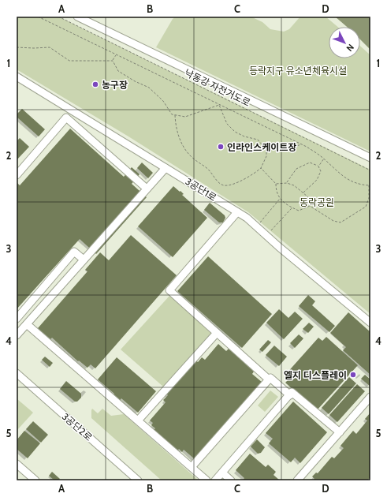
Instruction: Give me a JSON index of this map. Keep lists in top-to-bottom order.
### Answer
{
  "streets": {
    "street": ["3공단1로", "3공단2로"],
    "path": ["낙동강 자전거도로"]
  },
  "parks": ["등락지구 유소년체육시설", "동락공원"],
  "places": ["농구장", "인라인스케이트장", "엘지 디스플레이"],
  "north": "bottom right",
  "grid": {
    "columns": [
      "A",
      "B",
      "C",
      "D"
    ],
    "rows": [
      "1",
      "2",
      "3",
      "4",
      "5"
    ]
  }
}
